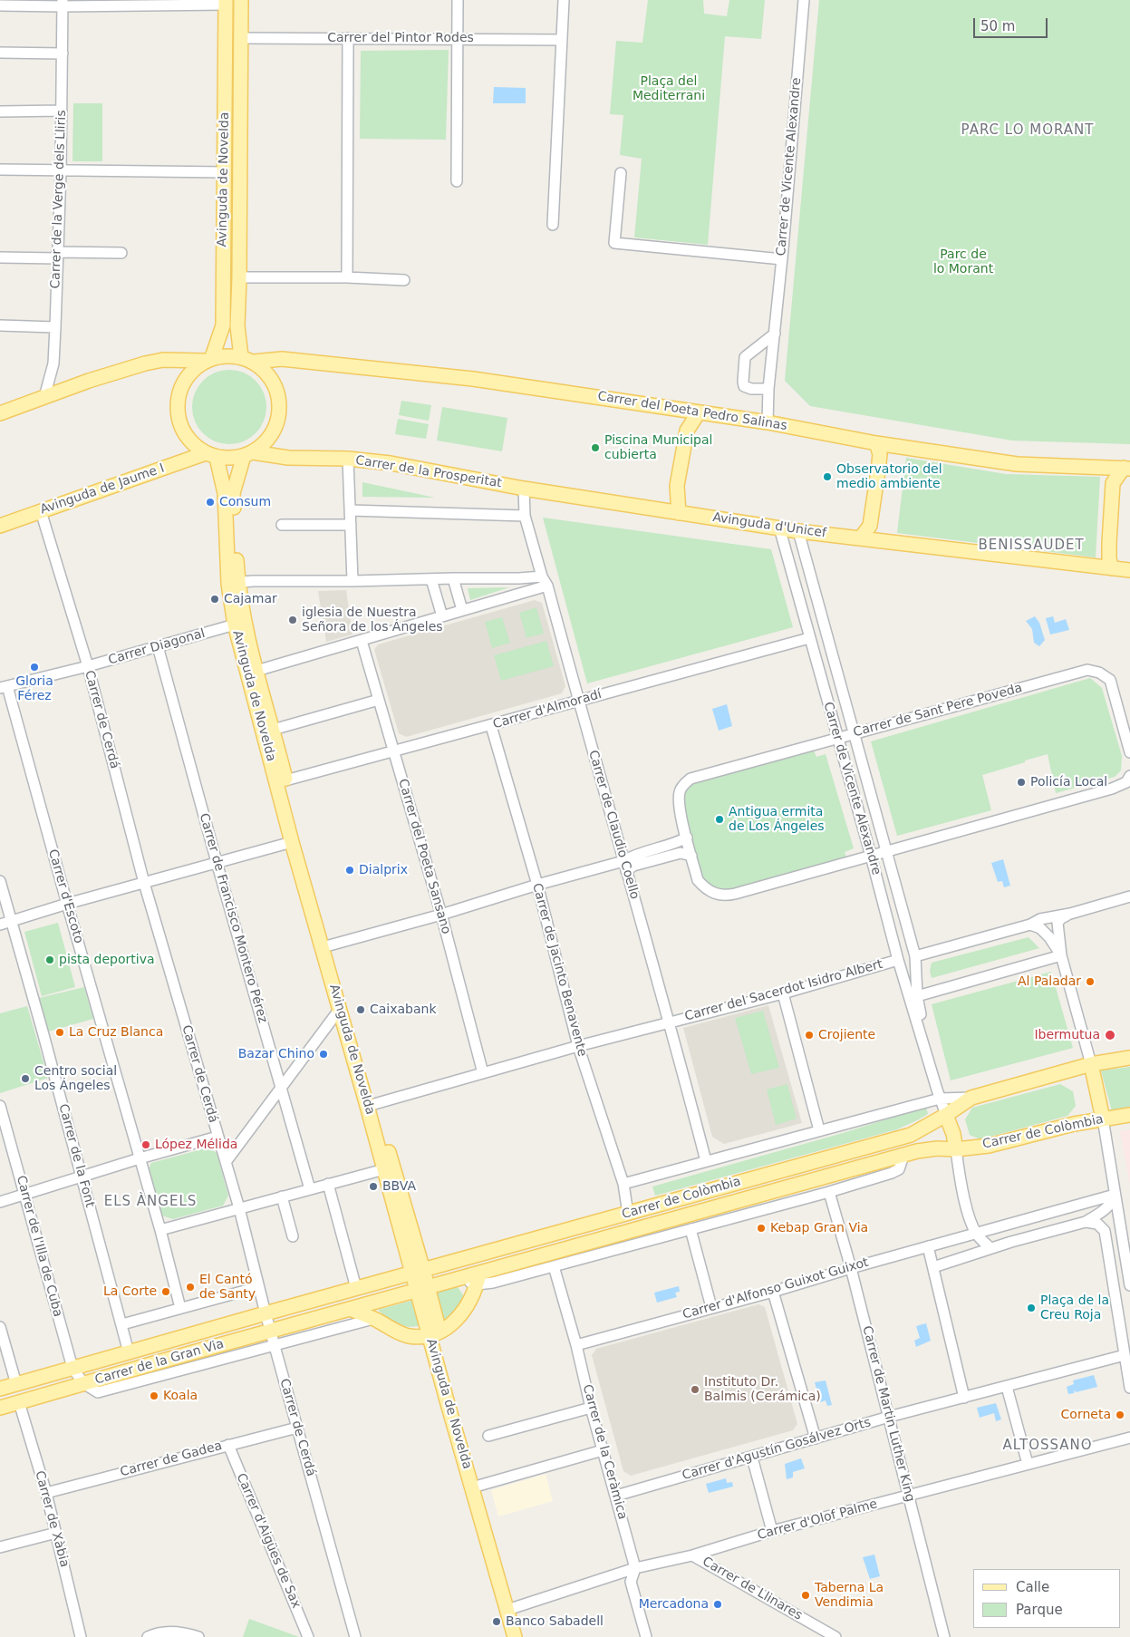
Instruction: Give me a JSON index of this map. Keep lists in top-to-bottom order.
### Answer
{
  "streets": {
    "main road": [
      "Avinguda de Novelda",
      "Carrer del Poeta Pedro Salinas",
      "Carrer de la Prosperitat",
      "Avinguda de Jaume I",
      "Avinguda d'Unicef",
      "Carrer de Colòmbia",
      "Carrer de la Gran Via"
    ],
    "street": [
      "Carrer del Pintor Rodes",
      "Carrer de Vicente Alexandre",
      "Carrer de la Verge dels Lliris",
      "Carrer Diagonal",
      "Carrer d'Almoradí",
      "Carrer de Sant Pere Poveda",
      "Carrer de Cerdá",
      "Carrer de Claudio Coello",
      "Carrer del Poeta Sansano",
      "Carrer d'Escoto",
      "Carrer de Francisco Montero Pérez",
      "Carrer de Jacinto Benavente",
      "Carrer del Sacerdot Isidro Albert",
      "Carrer de la Font",
      "Carrer de l'Illa de Cuba",
      "Carrer d'Alfonso Guixot Guixot",
      "Carrer de Martin Luther King",
      "Carrer d'Agustín Gosálvez Orts",
      "Carrer de la Ceràmica",
      "Carrer de Gadea",
      "Carrer de Xàbia",
      "Carrer d'Olof Palme",
      "Carrer d'Aigües de Sax",
      "Carrer de Llinares"
    ]
  },
  "crossings": [
    ["Carrer del Pintor Rodes", "Avinguda de Novelda"],
    ["Carrer de Vicente Alexandre", "Carrer del Poeta Pedro Salinas"],
    ["Carrer de Vicente Alexandre", "Avinguda d'Unicef"],
    ["Carrer de Vicente Alexandre", "Carrer d'Almoradí"],
    ["Carrer de Vicente Alexandre", "Carrer de Sant Pere Poveda"],
    ["Carrer de Vicente Alexandre", "Carrer del Sacerdot Isidro Albert"],
    ["Carrer de Vicente Alexandre", "Carrer de Colòmbia"],
    ["Avinguda de Novelda", "Carrer del Poeta Pedro Salinas"],
    ["Avinguda de Novelda", "Carrer de la Prosperitat"],
    ["Avinguda de Novelda", "Avinguda de Jaume I"],
    ["Avinguda de Novelda", "Carrer Diagonal"],
    ["Avinguda de Novelda", "Carrer d'Almoradí"],
    ["Avinguda de Novelda", "Carrer del Sacerdot Isidro Albert"],
    ["Avinguda de Novelda", "Carrer de Colòmbia"],
    ["Avinguda de Novelda", "Carrer d'Olof Palme"],
    ["Carrer del Poeta Pedro Salinas", "Carrer de la Prosperitat"],
    ["Carrer del Poeta Pedro Salinas", "Avinguda de Jaume I"],
    ["Carrer de la Prosperitat", "Avinguda de Jaume I"],
    ["Carrer de la Prosperitat", "Avinguda d'Unicef"],
    ["Carrer de la Prosperitat", "Carrer de Claudio Coello"],
    ["Avinguda de Jaume I", "Carrer de Cerdá"],
    ["Avinguda d'Unicef", "Carrer de Claudio Coello"],
    ["Carrer Diagonal", "Carrer de Cerdá"],
    ["Carrer Diagonal", "Carrer d'Escoto"],
    ["Carrer Diagonal", "Carrer de Francisco Montero Pérez"],
    ["Carrer d'Almoradí", "Carrer de Claudio Coello"],
    ["Carrer d'Almoradí", "Carrer del Poeta Sansano"],
    ["Carrer d'Almoradí", "Carrer de Jacinto Benavente"],
    ["Carrer de Cerdá", "Carrer de la Gran Via"],
    ["Carrer de Cerdá", "Carrer de Gadea"],
    ["Carrer de Claudio Coello", "Carrer del Sacerdot Isidro Albert"],
    ["Carrer de Claudio Coello", "Carrer de Colòmbia"],
    ["Carrer del Poeta Sansano", "Carrer del Sacerdot Isidro Albert"],
    ["Carrer de Jacinto Benavente", "Carrer del Sacerdot Isidro Albert"],
    ["Carrer de Jacinto Benavente", "Carrer de Colòmbia"],
    ["Carrer de Colòmbia", "Carrer de la Gran Via"],
    ["Carrer de Colòmbia", "Carrer de Martin Luther King"],
    ["Carrer de Colòmbia", "Carrer de la Ceràmica"],
    ["Carrer de la Font", "Carrer de la Gran Via"],
    ["Carrer de l'Illa de Cuba", "Carrer de la Gran Via"],
    ["Carrer d'Alfonso Guixot Guixot", "Carrer de Martin Luther King"],
    ["Carrer d'Alfonso Guixot Guixot", "Carrer de la Ceràmica"],
    ["Carrer de Martin Luther King", "Carrer d'Agustín Gosálvez Orts"],
    ["Carrer de Martin Luther King", "Carrer d'Olof Palme"],
    ["Carrer d'Agustín Gosálvez Orts", "Carrer de la Ceràmica"],
    ["Carrer de la Ceràmica", "Carrer d'Olof Palme"],
    ["Carrer de Gadea", "Carrer de Xàbia"],
    ["Carrer de Gadea", "Carrer d'Aigües de Sax"],
    ["Carrer d'Olof Palme", "Carrer de Llinares"]
  ],
  "districts": [
    "PARC LO MORANT",
    "BENISSAUDET",
    "ELS ÀNGELS",
    "ALTOSSANO"
  ],
  "parks": ["Plaça del Mediterrani", "Parc de lo Morant"],
  "places": [
    "Piscina Municipal cubierta",
    "Observatorio del medio ambiente",
    "Consum",
    "Cajamar",
    "iglesia de Nuestra Señora de los Ángeles",
    "Gloria Férez",
    "Policía Local",
    "Antigua ermita de Los Ángeles",
    "Dialprix",
    "pista deportiva",
    "Al Paladar",
    "Caixabank",
    "La Cruz Blanca",
    "Crojiente",
    "Ibermutua",
    "Bazar Chino",
    "Centro social Los Ángeles",
    "López Mélida",
    "BBVA",
    "Kebap Gran Via",
    "El Cantó de Santy",
    "La Corte",
    "Plaça de la Creu Roja",
    "Instituto Dr. Balmis (Cerámica)",
    "Koala",
    "Corneta",
    "Taberna La Vendimia",
    "Mercadona",
    "Banco Sabadell"
  ],
  "legend": ["Calle", "Parque"],
  "scale_bar": "50 m"
}
